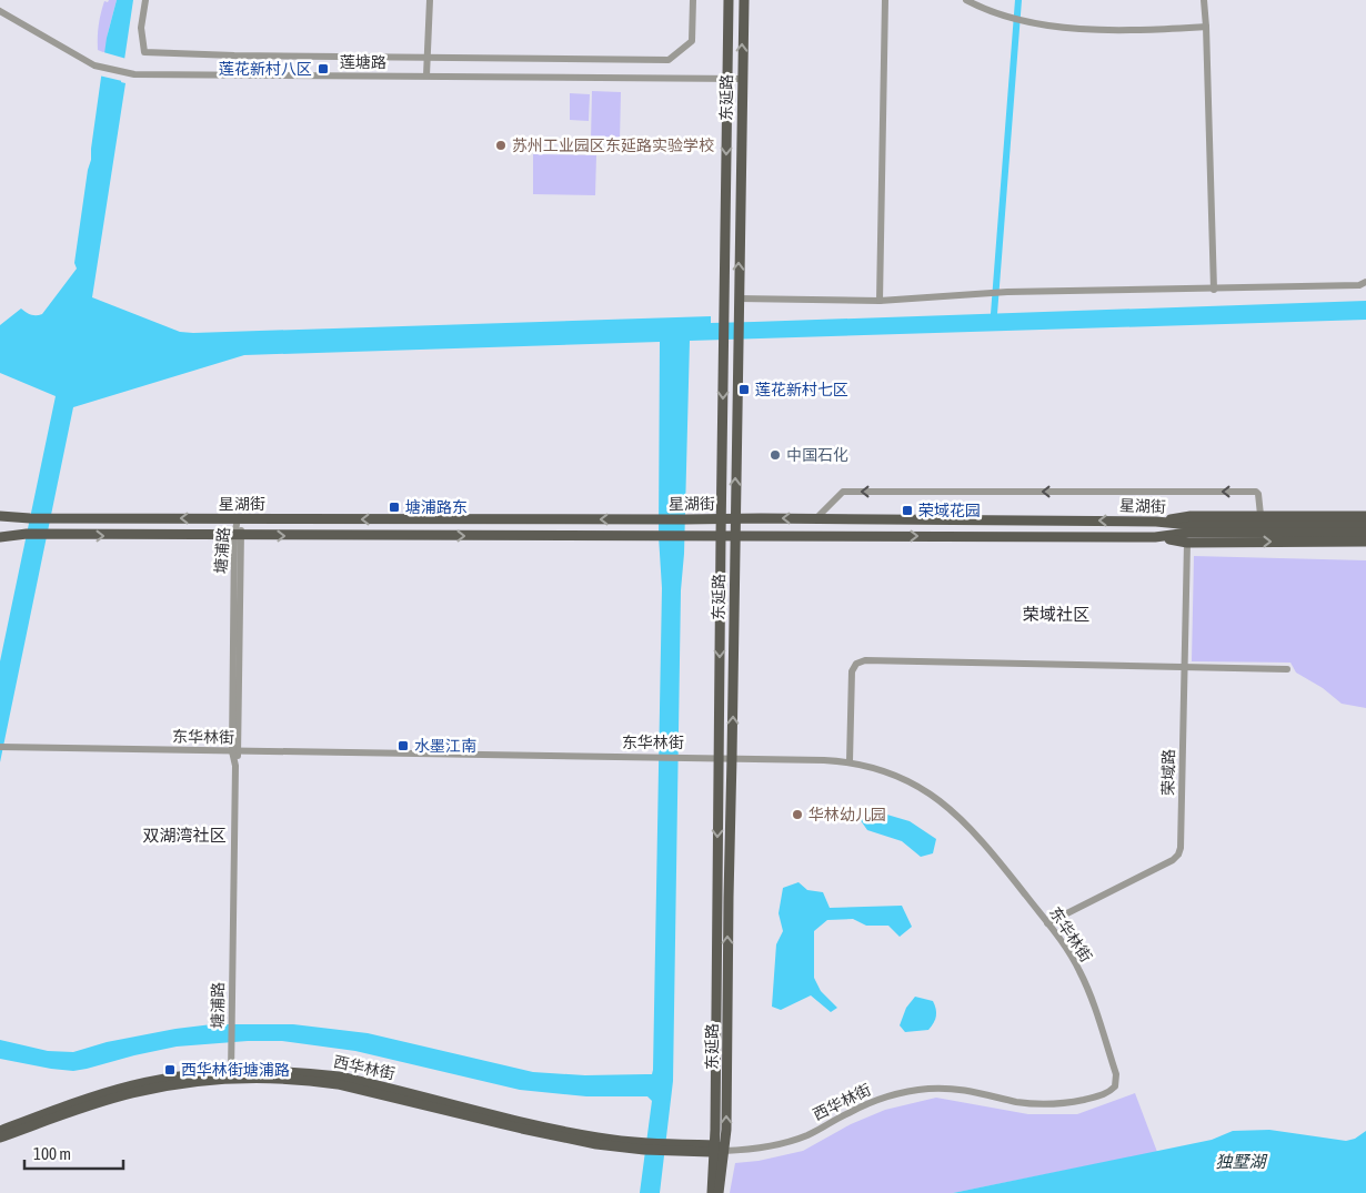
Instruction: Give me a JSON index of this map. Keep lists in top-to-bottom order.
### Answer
{
  "streets": {
    "main road": ["东延路", "星湖街", "西华林街"],
    "street": [
      "莲塘路",
      "塘浦路",
      "东华林街",
      "荣域路"
    ]
  },
  "crossings": [
    ["莲塘路", "东延路"],
    ["东延路", "星湖街"],
    ["东延路", "东华林街"],
    ["东延路", "西华林街"],
    ["星湖街", "塘浦路"],
    ["塘浦路", "东华林街"],
    ["塘浦路", "西华林街"],
    ["东华林街", "荣域路"],
    ["东华林街", "西华林街"]
  ],
  "districts": ["荣域社区", "双湖湾社区"],
  "water": ["独墅湖"],
  "places": {
    "transit": [
      "莲花新村八区",
      "莲花新村七区",
      "塘浦路东",
      "荣域花园",
      "水墨江南",
      "西华林街塘浦路"
    ],
    "other": ["苏州工业园区东延路实验学校", "中国石化", "华林幼儿园"]
  },
  "scale_bar": "100 m"
}
